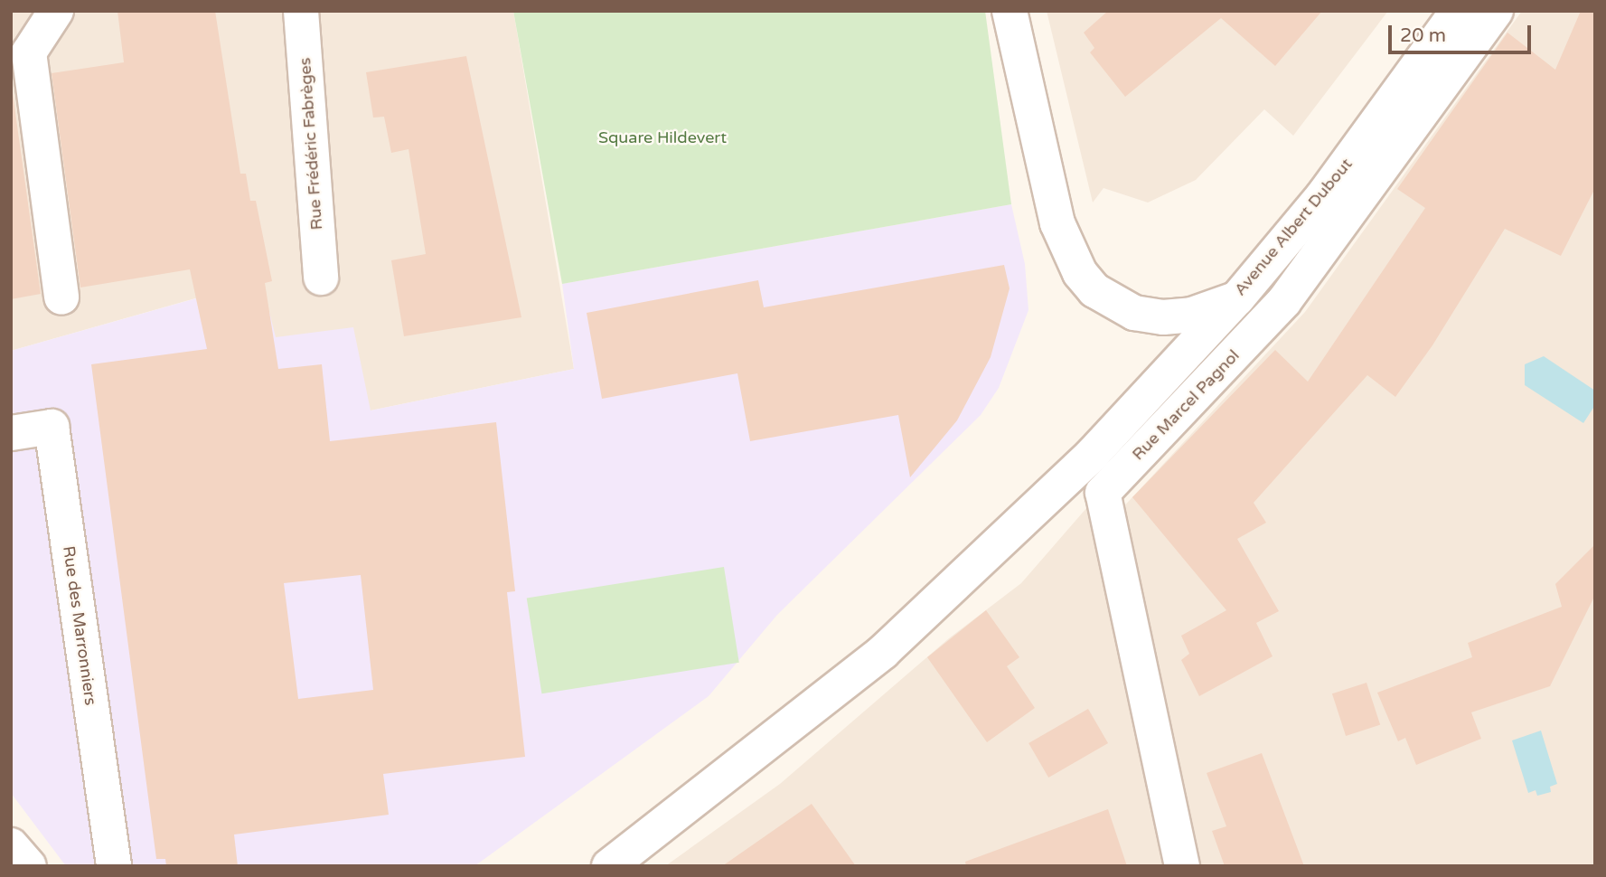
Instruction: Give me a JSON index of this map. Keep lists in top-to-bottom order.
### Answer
{
  "streets": {
    "street": [
      "Rue Frédéric Fabrèges",
      "Avenue Albert Dubout",
      "Rue Marcel Pagnol",
      "Rue des Marronniers"
    ]
  },
  "parks": ["Square Hildevert"],
  "scale_bar": "20 m"
}
